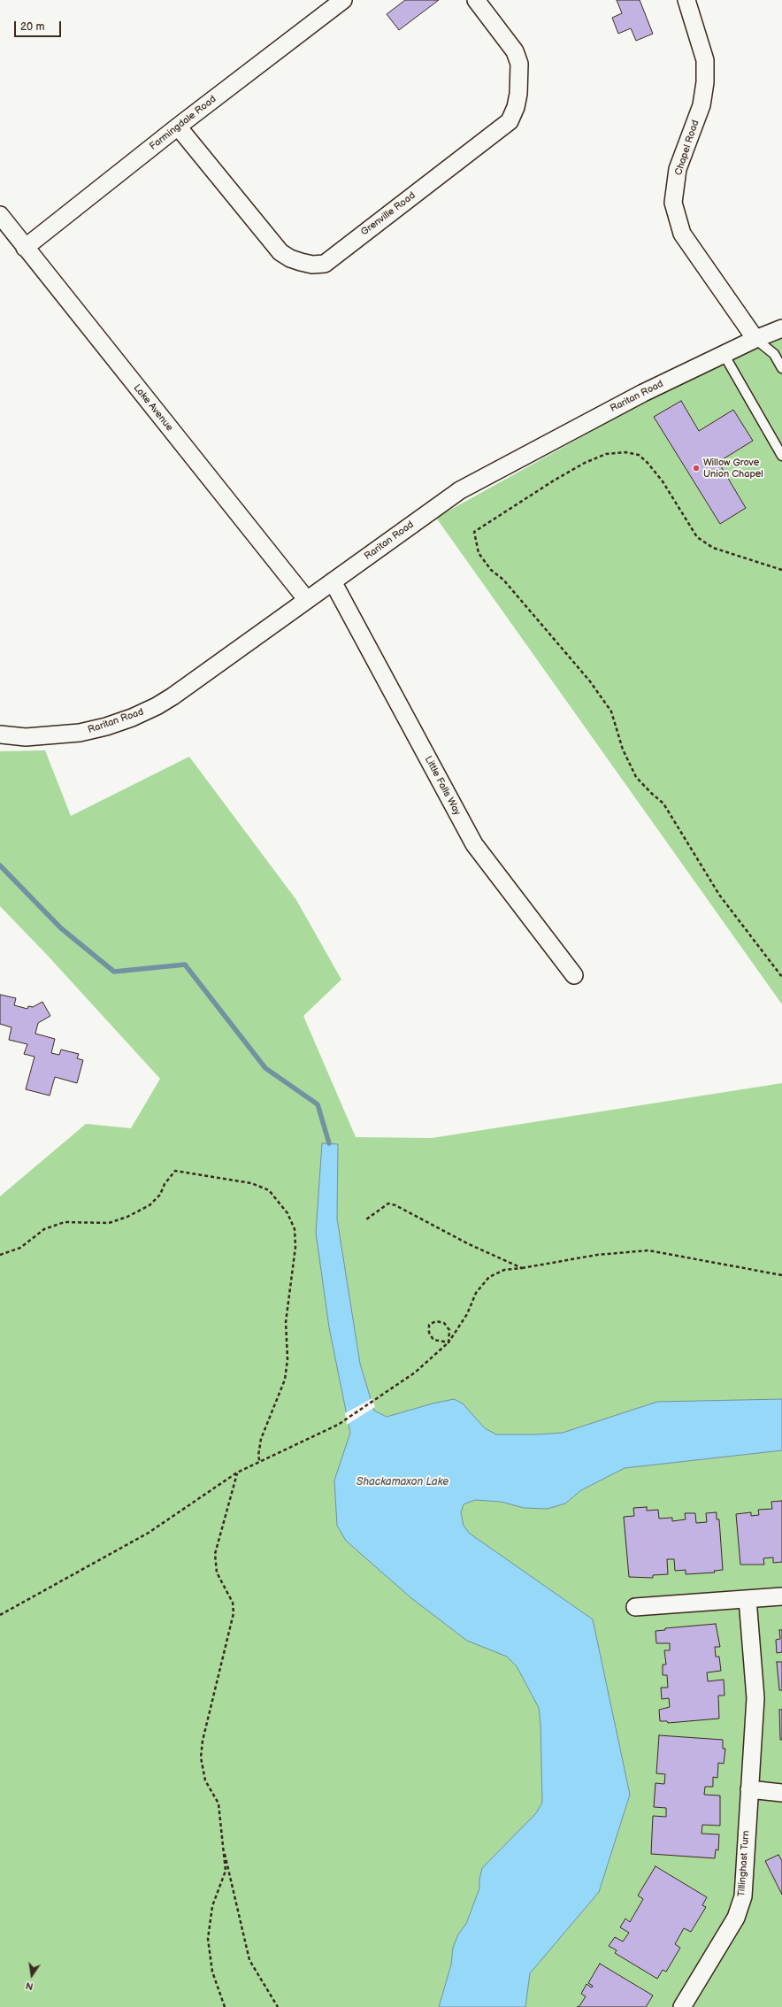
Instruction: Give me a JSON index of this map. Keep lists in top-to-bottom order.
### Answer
{
  "streets": {
    "street": [
      "Farmingdale Road",
      "Chapel Road",
      "Grenville Road",
      "Raritan Road",
      "Lake Avenue",
      "Little Falls Way",
      "Tillinghast Turn"
    ]
  },
  "crossings": [
    ["Farmingdale Road", "Grenville Road"],
    ["Farmingdale Road", "Lake Avenue"],
    ["Chapel Road", "Raritan Road"],
    ["Raritan Road", "Lake Avenue"],
    ["Raritan Road", "Little Falls Way"]
  ],
  "water": ["Shackamaxon Lake"],
  "places": ["Willow Grove Union Chapel"],
  "scale_bar": "20 m",
  "north": "bottom"
}
